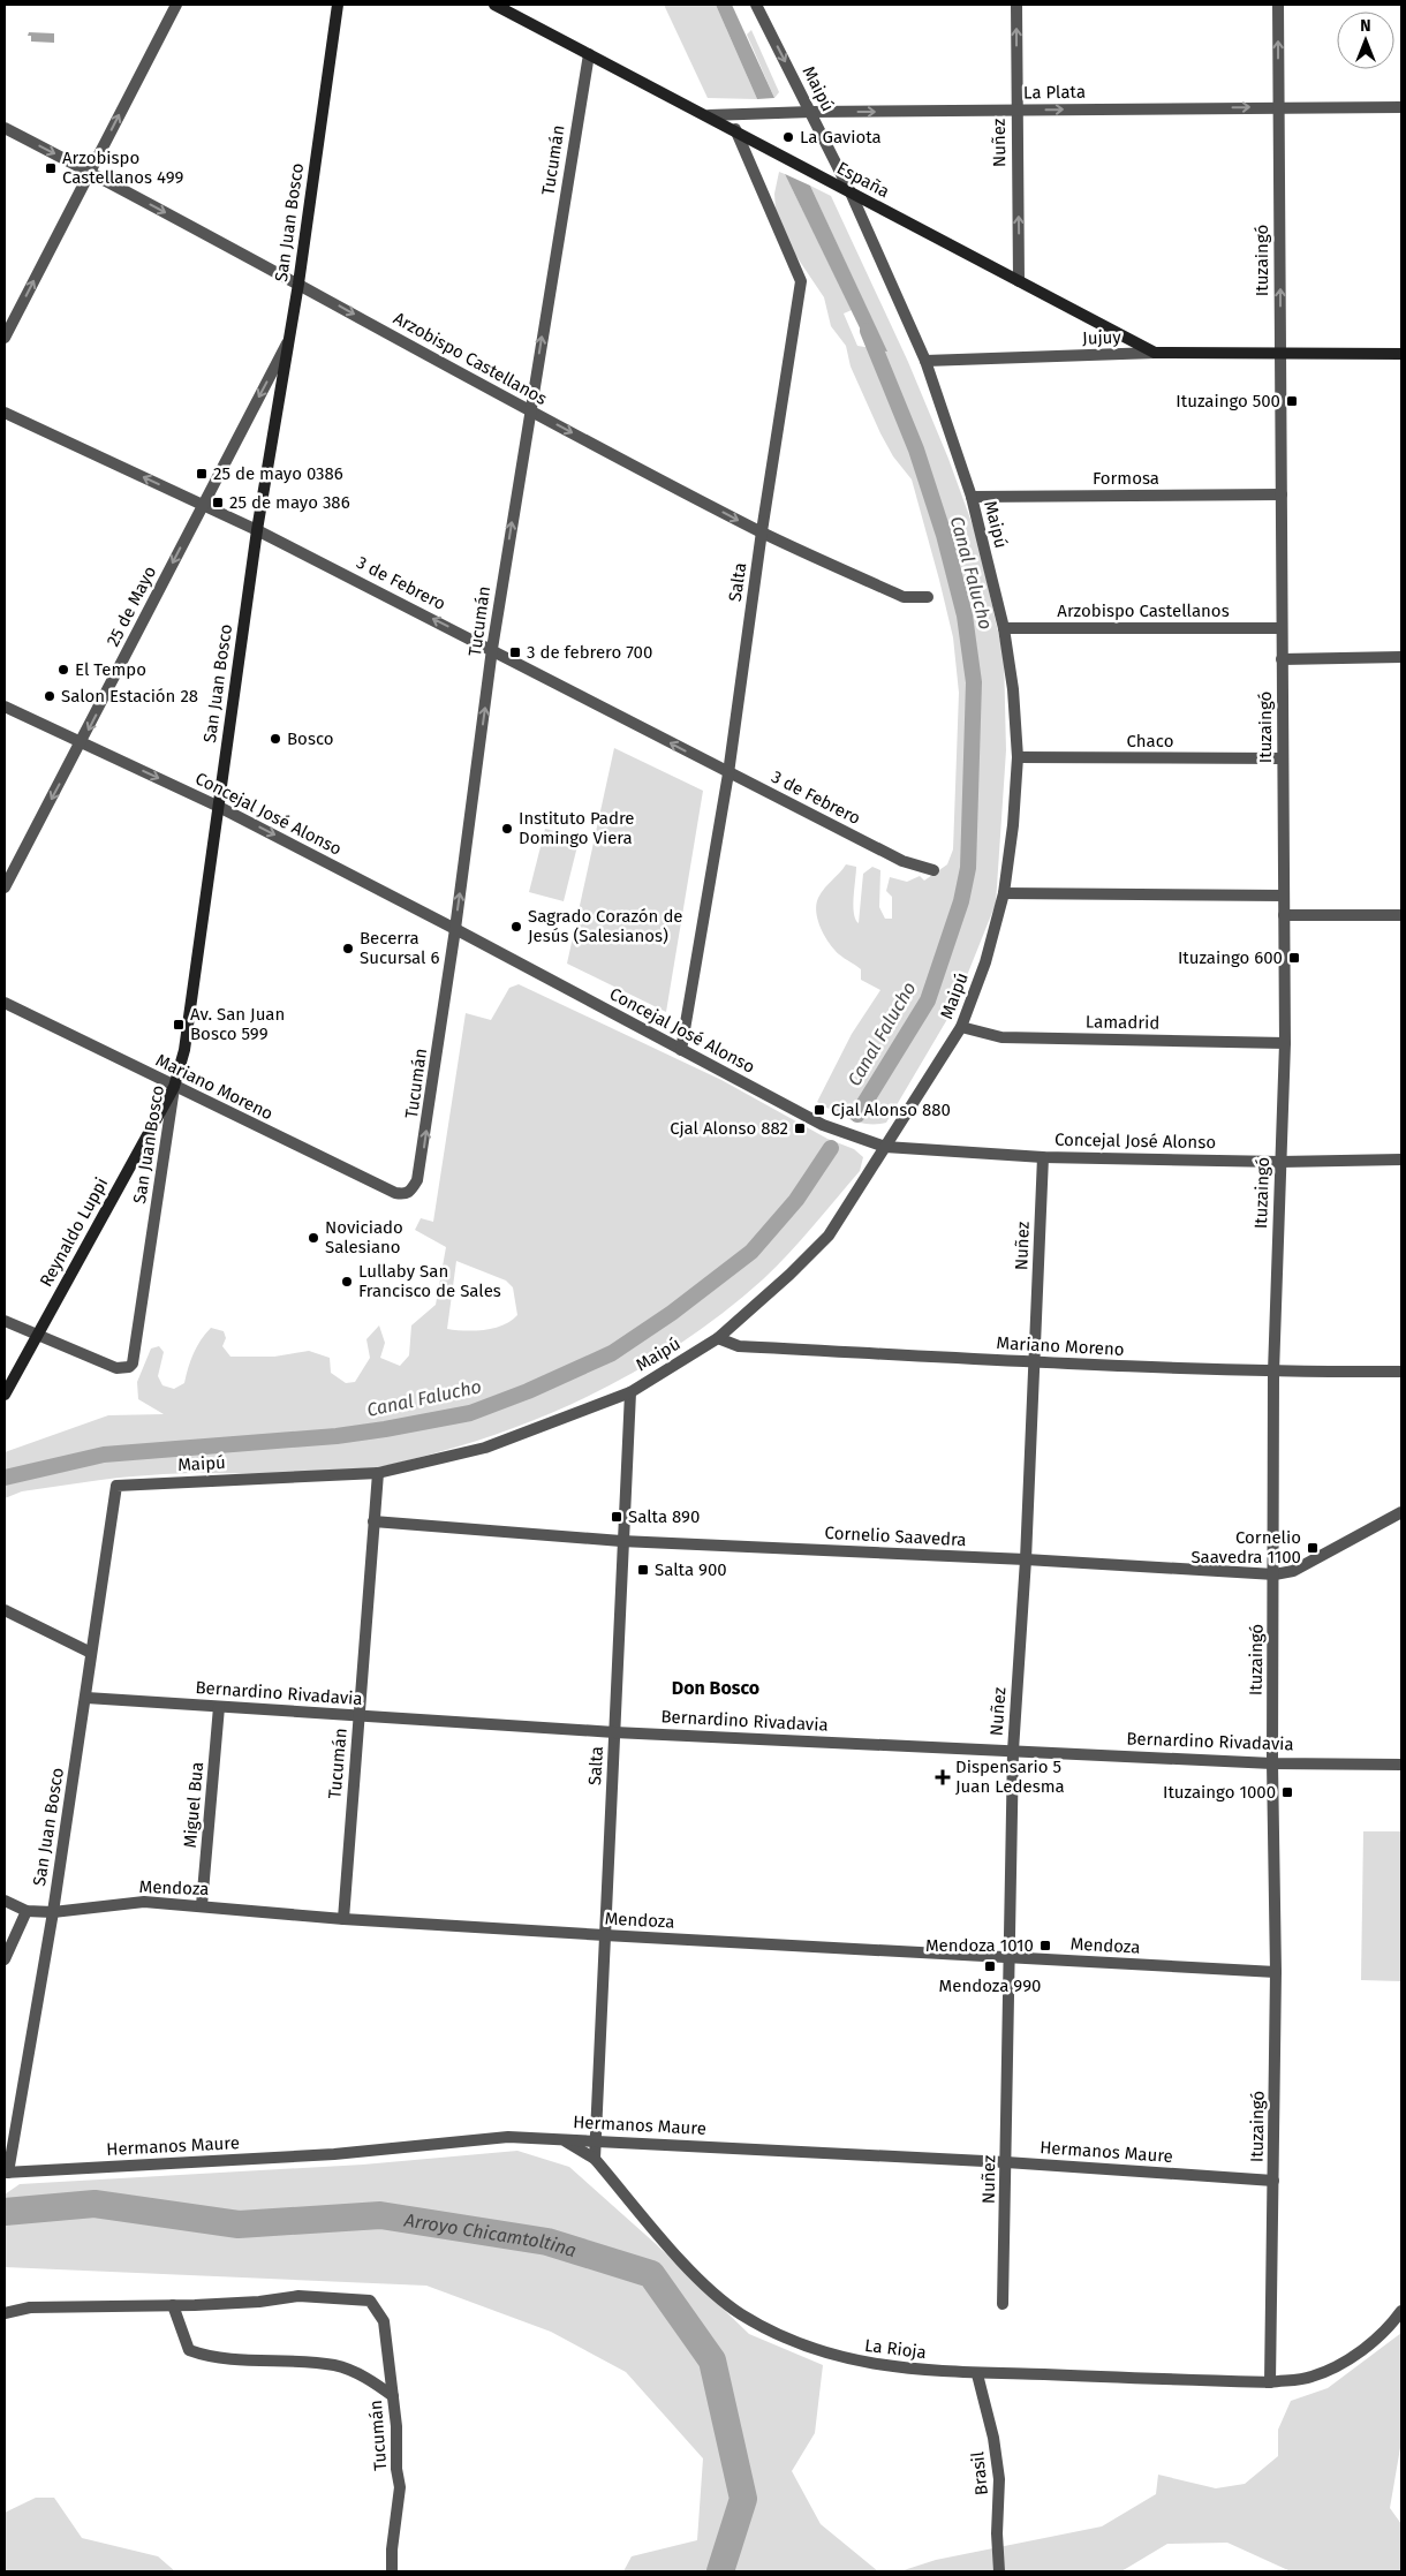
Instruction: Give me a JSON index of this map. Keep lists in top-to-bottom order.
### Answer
{
  "streets": {
    "street": [
      "Maipú",
      "La Plata",
      "Nuñez",
      "Tucumán",
      "España",
      "San Juan Bosco",
      "Ituzaingó",
      "Jujuy",
      "Arzobispo Castellanos",
      "Formosa",
      "Salta",
      "3 de Febrero",
      "25 de Mayo",
      "Chaco",
      "Concejal José Alonso",
      "Lamadrid",
      "Mariano Moreno",
      "Reynaldo Luppi",
      "Cornelio Saavedra",
      "Bernardino Rivadavia",
      "Miguel Bua",
      "Mendoza",
      "Hermanos Maure",
      "La Rioja",
      "Brasil"
    ]
  },
  "crossings": [
    ["Maipú", "La Plata"],
    ["Maipú", "Tucumán"],
    ["Maipú", "España"],
    ["Maipú", "San Juan Bosco"],
    ["Maipú", "Jujuy"],
    ["Maipú", "Arzobispo Castellanos"],
    ["Maipú", "Formosa"],
    ["Maipú", "Salta"],
    ["Maipú", "Chaco"],
    ["Maipú", "Concejal José Alonso"],
    ["Maipú", "Lamadrid"],
    ["Maipú", "Mariano Moreno"],
    ["La Plata", "Nuñez"],
    ["La Plata", "España"],
    ["La Plata", "Ituzaingó"],
    ["Nuñez", "España"],
    ["Nuñez", "Concejal José Alonso"],
    ["Nuñez", "Mariano Moreno"],
    ["Nuñez", "Cornelio Saavedra"],
    ["Nuñez", "Bernardino Rivadavia"],
    ["Nuñez", "Mendoza"],
    ["Nuñez", "Hermanos Maure"],
    ["Tucumán", "España"],
    ["Tucumán", "Arzobispo Castellanos"],
    ["Tucumán", "3 de Febrero"],
    ["Tucumán", "Concejal José Alonso"],
    ["Tucumán", "Mariano Moreno"],
    ["Tucumán", "Cornelio Saavedra"],
    ["Tucumán", "Bernardino Rivadavia"],
    ["Tucumán", "Mendoza"],
    ["España", "Jujuy"],
    ["España", "Salta"],
    ["San Juan Bosco", "Arzobispo Castellanos"],
    ["San Juan Bosco", "3 de Febrero"],
    ["San Juan Bosco", "25 de Mayo"],
    ["San Juan Bosco", "Concejal José Alonso"],
    ["San Juan Bosco", "Mariano Moreno"],
    ["San Juan Bosco", "Reynaldo Luppi"],
    ["San Juan Bosco", "Bernardino Rivadavia"],
    ["San Juan Bosco", "Mendoza"],
    ["San Juan Bosco", "Hermanos Maure"],
    ["Ituzaingó", "Jujuy"],
    ["Ituzaingó", "Arzobispo Castellanos"],
    ["Ituzaingó", "Formosa"],
    ["Ituzaingó", "Chaco"],
    ["Ituzaingó", "Concejal José Alonso"],
    ["Ituzaingó", "Lamadrid"],
    ["Ituzaingó", "Mariano Moreno"],
    ["Ituzaingó", "Cornelio Saavedra"],
    ["Ituzaingó", "Bernardino Rivadavia"],
    ["Ituzaingó", "Mendoza"],
    ["Ituzaingó", "Hermanos Maure"],
    ["Ituzaingó", "La Rioja"],
    ["Arzobispo Castellanos", "Salta"],
    ["Salta", "3 de Febrero"],
    ["Salta", "Concejal José Alonso"],
    ["Salta", "Cornelio Saavedra"],
    ["Salta", "Bernardino Rivadavia"],
    ["Salta", "Mendoza"],
    ["Salta", "Hermanos Maure"],
    ["3 de Febrero", "25 de Mayo"],
    ["25 de Mayo", "Concejal José Alonso"],
    ["Mariano Moreno", "Reynaldo Luppi"],
    ["Bernardino Rivadavia", "Miguel Bua"],
    ["Miguel Bua", "Mendoza"],
    ["Hermanos Maure", "La Rioja"],
    ["La Rioja", "Brasil"]
  ],
  "one_way": [
    "La Plata",
    "Tucumán",
    "Arzobispo Castellanos",
    "3 de Febrero",
    "25 de Mayo"
  ],
  "districts": ["Don Bosco"],
  "water": ["Canal Falucho", "Arroyo Chicamtoltina"],
  "places": {
    "other": [
      "La Gaviota",
      "El Tempo",
      "Salon Estación 28",
      "Bosco",
      "Instituto Padre Domingo Viera",
      "Sagrado Corazón de Jesús (Salesianos)",
      "Becerra Sucursal 6",
      "Noviciado Salesiano",
      "Lullaby San Francisco de Sales"
    ],
    "transit": [
      "Arzobispo Castellanos 499",
      "Ituzaingo 500",
      "25 de mayo 0386",
      "25 de mayo 386",
      "3 de febrero 700",
      "Ituzaingo 600",
      "Av. San Juan Bosco 599",
      "Cjal Alonso 880",
      "Cjal Alonso 882",
      "Salta 890",
      "Cornelio Saavedra 1100",
      "Salta 900",
      "Ituzaingo 1000",
      "Mendoza 1010",
      "Mendoza 990"
    ],
    "health": ["Dispensario 5 Juan Ledesma"]
  },
  "north": "top"
}
